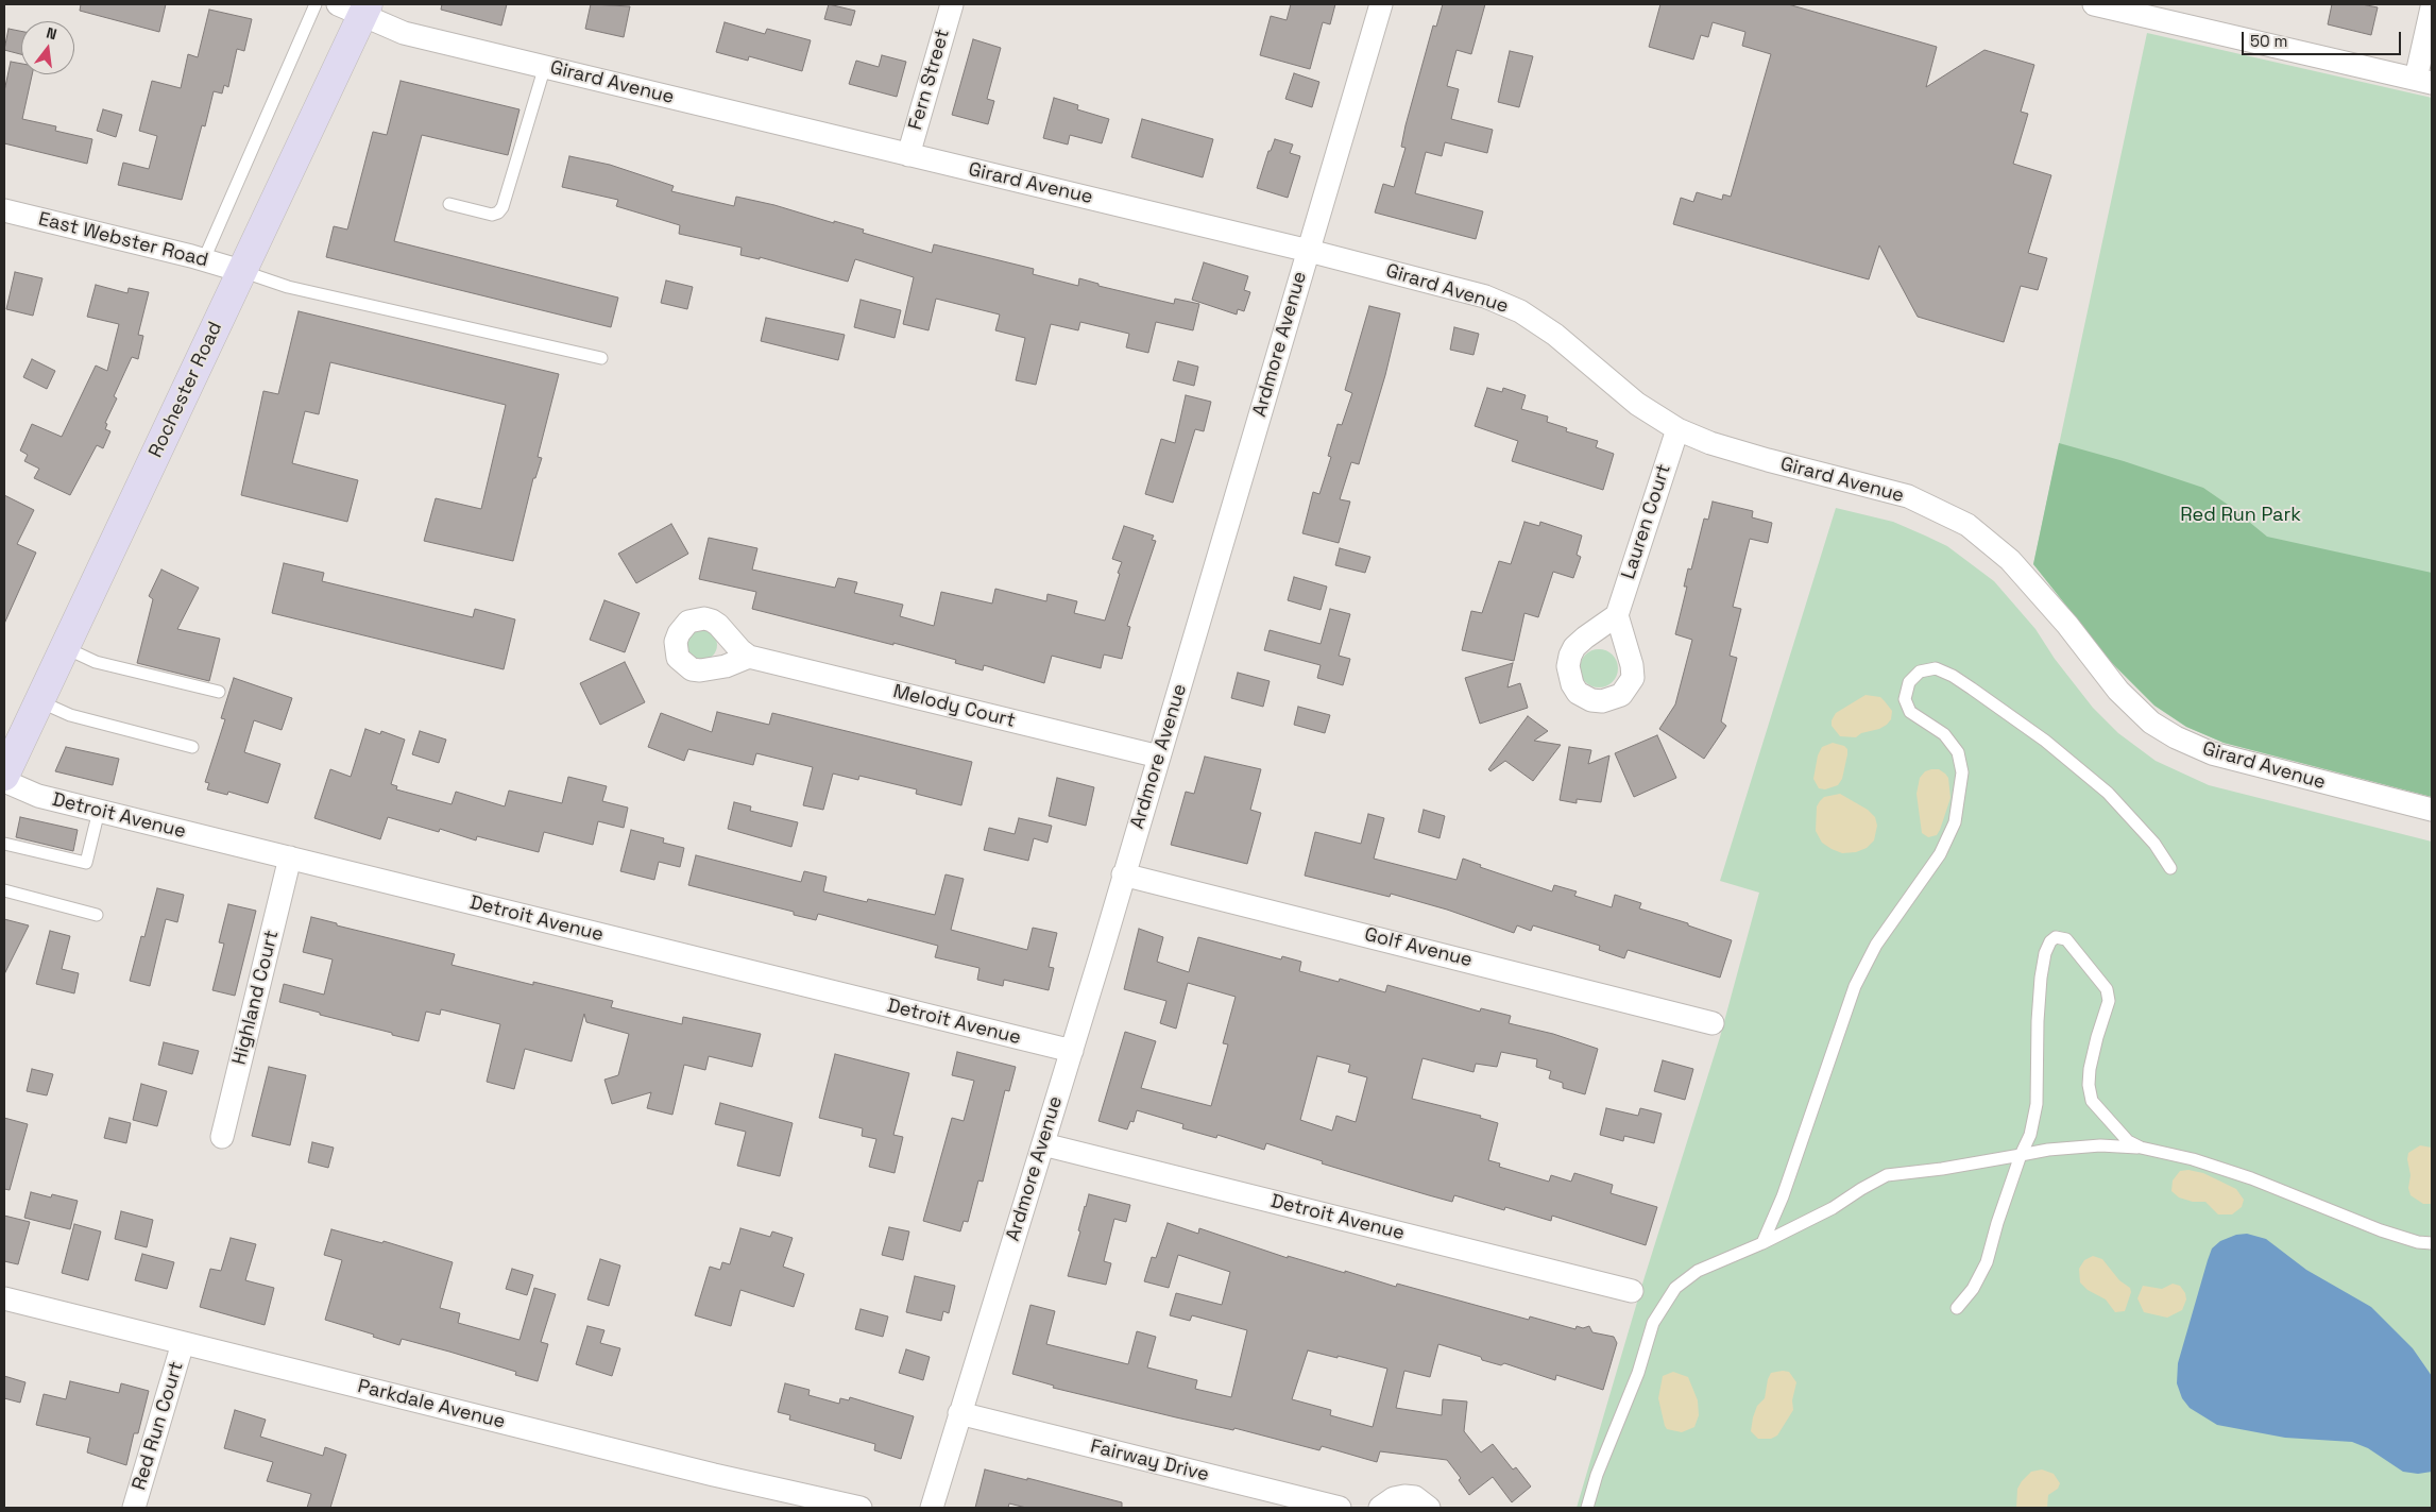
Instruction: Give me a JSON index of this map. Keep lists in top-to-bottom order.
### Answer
{
  "streets": {
    "main road": ["Rochester Road"],
    "street": [
      "Fern Street",
      "Girard Avenue",
      "East Webster Road",
      "Ardmore Avenue",
      "Lauren Court",
      "Melody Court",
      "Detroit Avenue",
      "Golf Avenue",
      "Highland Court",
      "Parkdale Avenue",
      "Red Run Court",
      "Fairway Drive"
    ]
  },
  "crossings": [
    ["Fern Street", "Girard Avenue"],
    ["Girard Avenue", "Ardmore Avenue"],
    ["Girard Avenue", "Rochester Road"],
    ["Girard Avenue", "Lauren Court"],
    ["East Webster Road", "Rochester Road"],
    ["Ardmore Avenue", "Melody Court"],
    ["Ardmore Avenue", "Detroit Avenue"],
    ["Ardmore Avenue", "Golf Avenue"],
    ["Ardmore Avenue", "Fairway Drive"],
    ["Detroit Avenue", "Highland Court"],
    ["Parkdale Avenue", "Red Run Court"]
  ],
  "parks": ["Red Run Park"],
  "scale_bar": "50 m",
  "north": "top"
}
